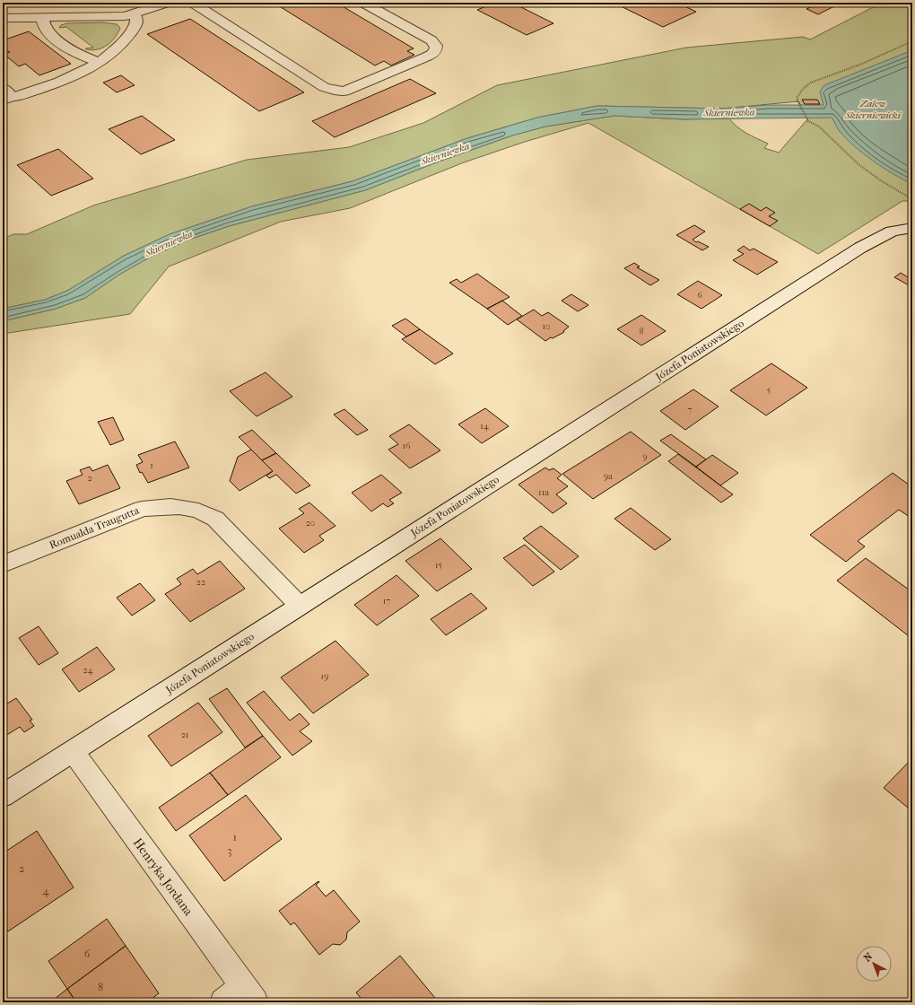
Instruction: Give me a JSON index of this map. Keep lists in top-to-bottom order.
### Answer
{
  "streets": {
    "street": ["Józefa Poniatowskiego", "Romualda Traugutta", "Henryka Jordana"]
  },
  "crossings": [
    ["Józefa Poniatowskiego", "Romualda Traugutta"],
    ["Józefa Poniatowskiego", "Henryka Jordana"]
  ],
  "water": ["Zalew Skierniewicki", "Skierniewka"],
  "house_numbers": [
    "6",
    "10",
    "8",
    "5",
    "7",
    "14",
    "16",
    "9",
    "1",
    "9a",
    "2",
    "11a",
    "20",
    "15",
    "22",
    "17",
    "24",
    "19",
    "21",
    "1",
    "3",
    "2",
    "4",
    "6",
    "8"
  ],
  "north": "top left"
}
